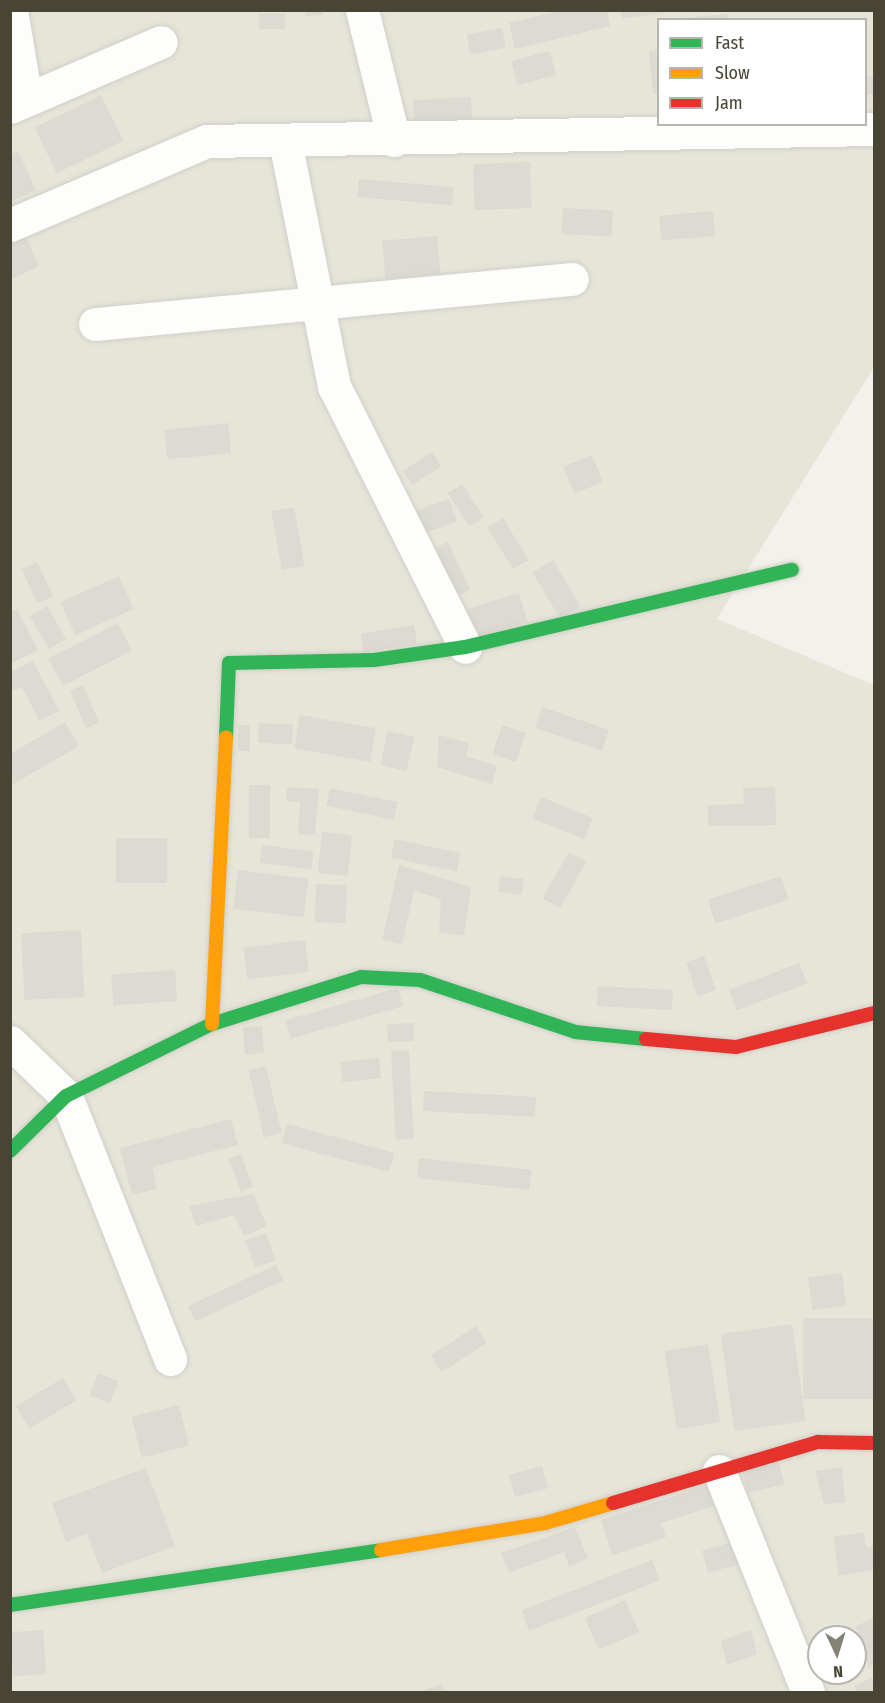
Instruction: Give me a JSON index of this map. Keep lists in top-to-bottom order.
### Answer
{
  "legend": ["Fast", "Slow", "Jam"],
  "north": "bottom"
}
